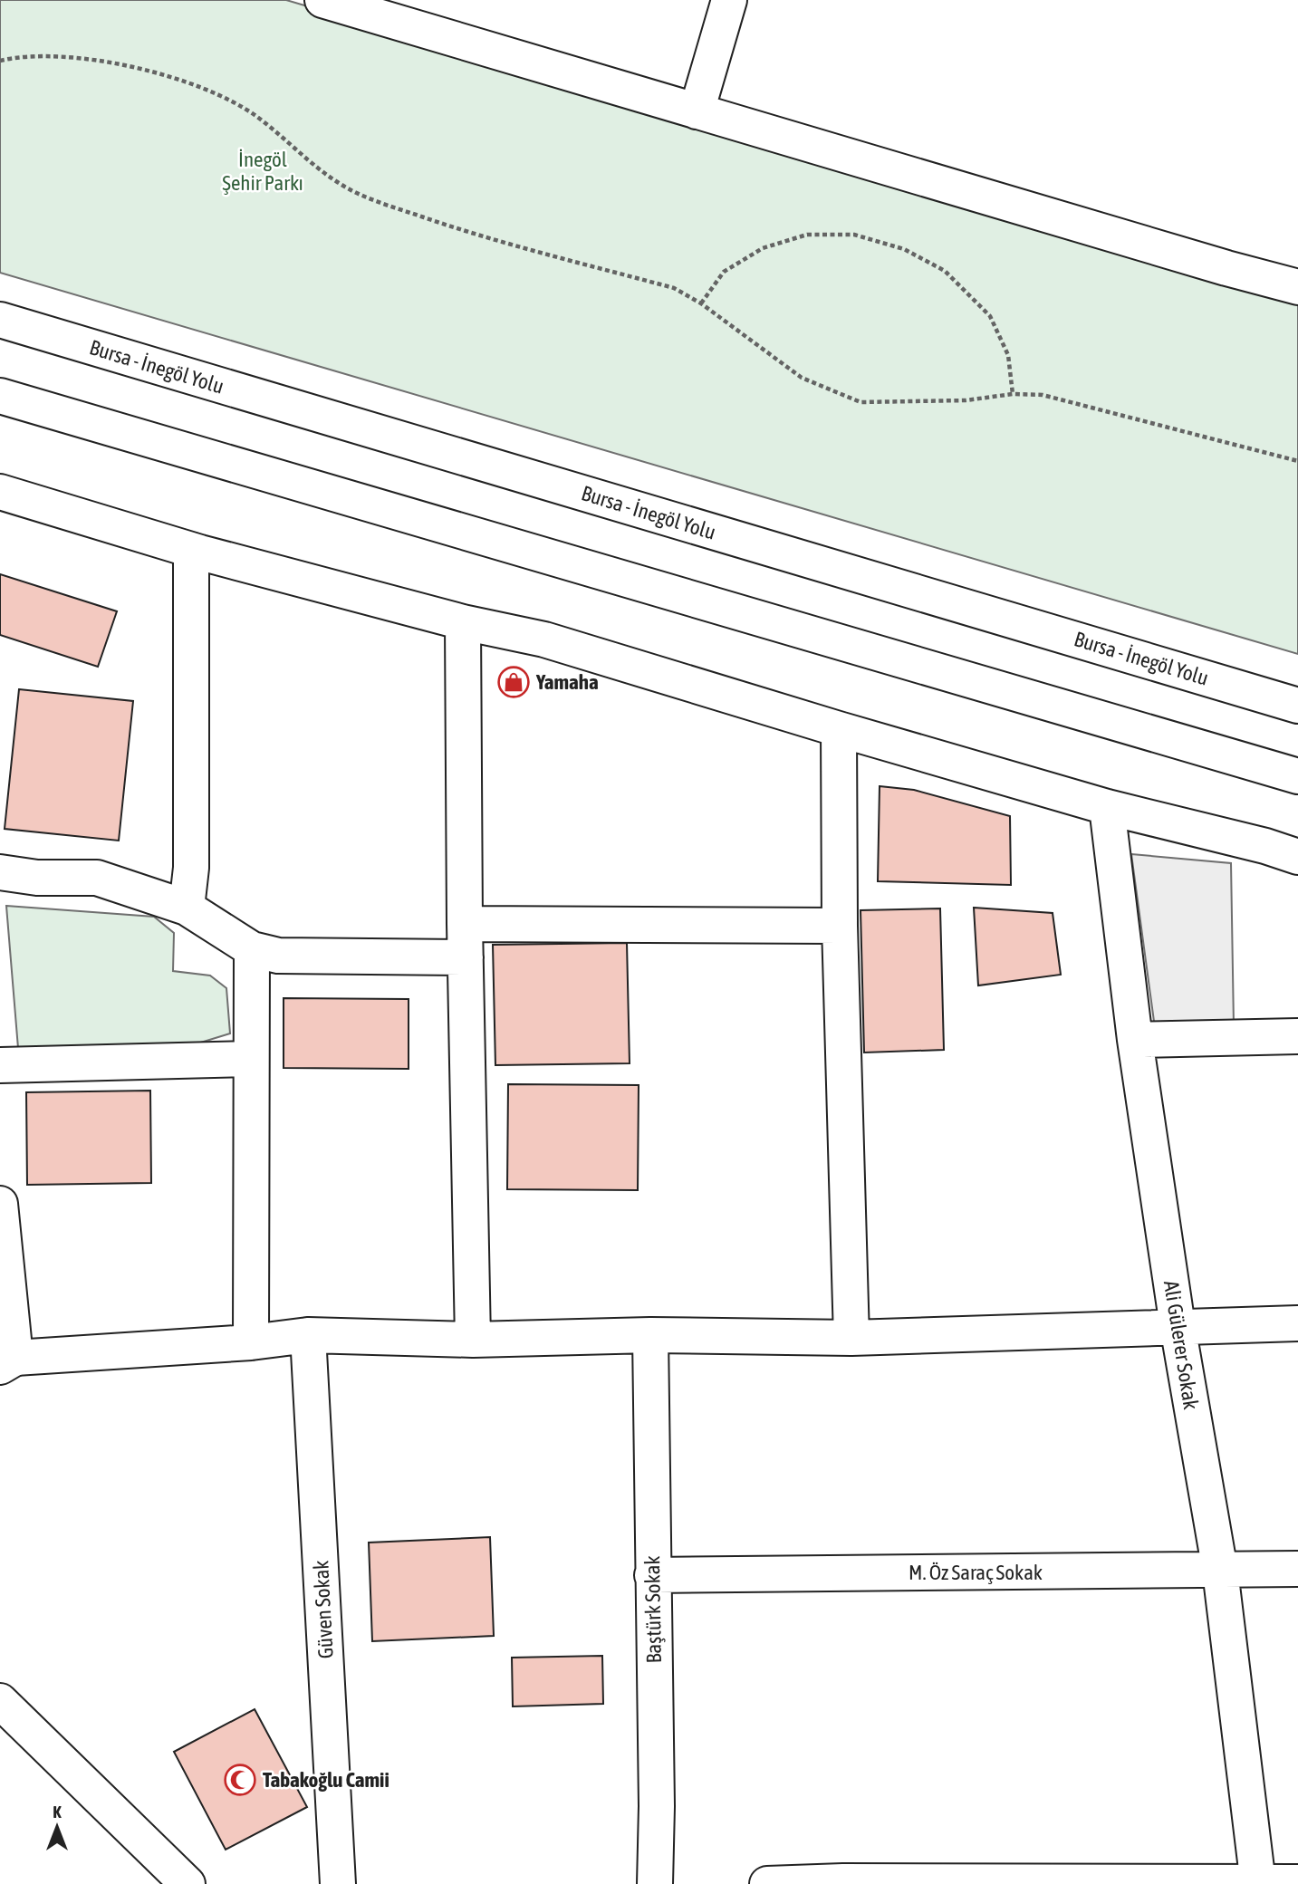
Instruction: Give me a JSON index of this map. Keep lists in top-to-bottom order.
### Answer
{
  "streets": {
    "main road": [
      "Bursa - İnegöl Yolu",
      "Ali Gülerer Sokak",
      "M. Öz Saraç Sokak",
      "Güven Sokak",
      "Baştürk Sokak"
    ]
  },
  "crossings": [
    ["Ali Gülerer Sokak", "M. Öz Saraç Sokak"],
    ["M. Öz Saraç Sokak", "Baştürk Sokak"]
  ],
  "parks": ["İnegöl Şehir Parkı"],
  "places": {
    "shop": ["Yamaha"],
    "mosque": ["Tabakoğlu Camii"]
  },
  "north": "top"
}
